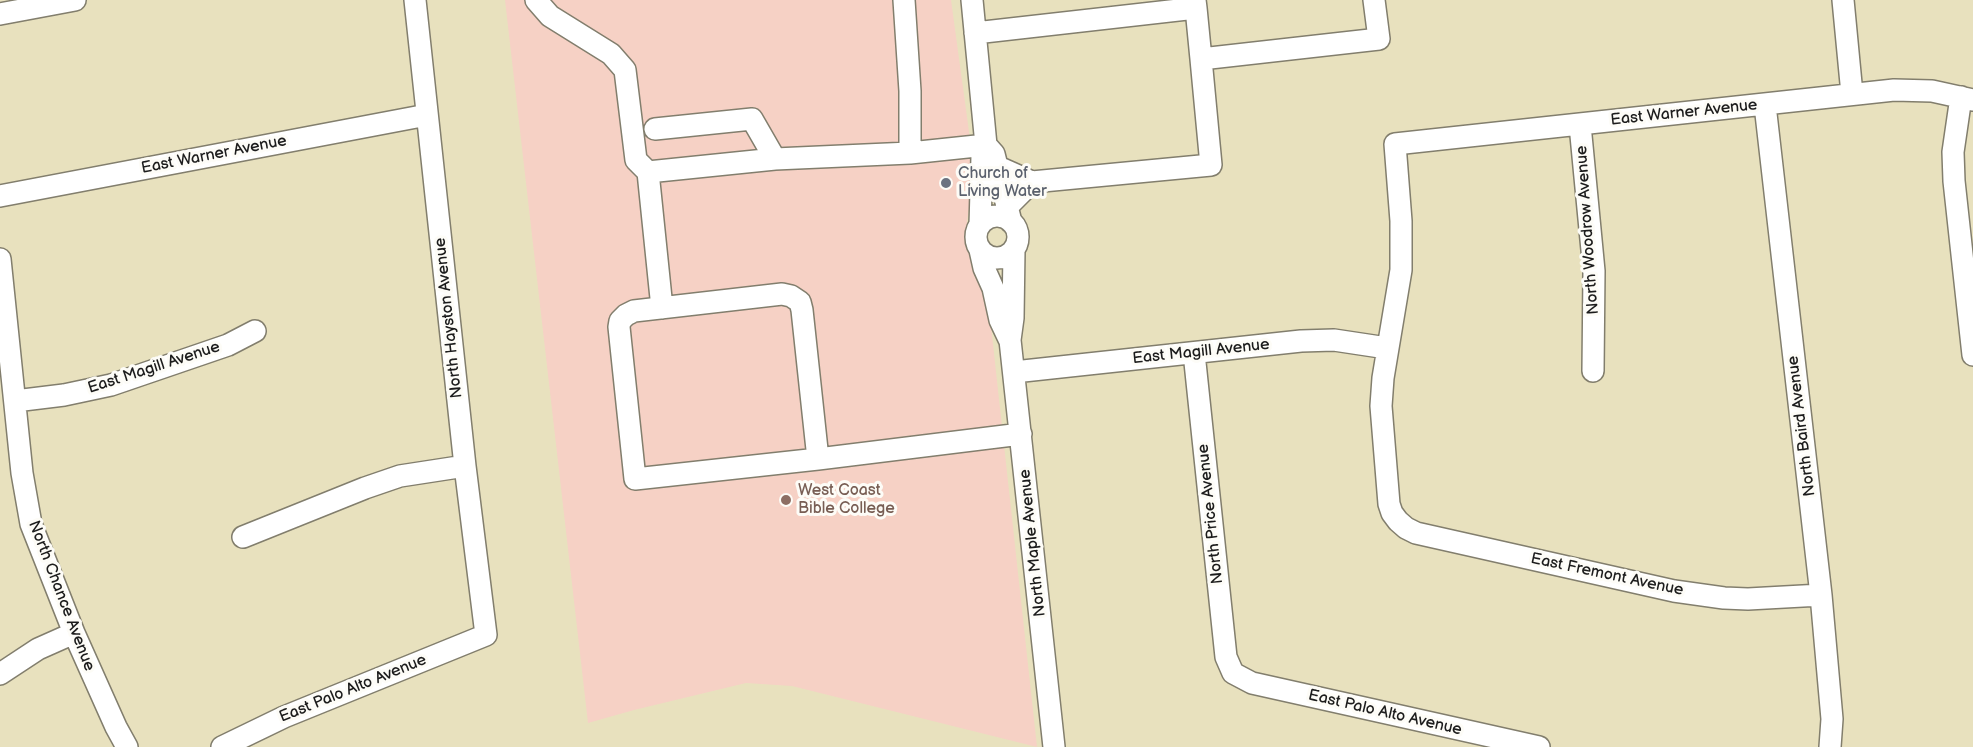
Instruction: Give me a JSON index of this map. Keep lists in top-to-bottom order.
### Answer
{
  "streets": {
    "street": [
      "East Warner Avenue",
      "North Woodrow Avenue",
      "North Hayston Avenue",
      "East Magill Avenue",
      "North Baird Avenue",
      "North Price Avenue",
      "North Maple Avenue",
      "East Fremont Avenue",
      "North Chance Avenue",
      "East Palo Alto Avenue"
    ]
  },
  "crossings": [
    ["East Warner Avenue", "North Woodrow Avenue"],
    ["East Warner Avenue", "North Hayston Avenue"],
    ["East Warner Avenue", "East Magill Avenue"],
    ["East Warner Avenue", "North Baird Avenue"],
    ["East Warner Avenue", "East Fremont Avenue"],
    ["North Hayston Avenue", "East Palo Alto Avenue"],
    ["East Magill Avenue", "North Price Avenue"],
    ["East Magill Avenue", "North Maple Avenue"],
    ["East Magill Avenue", "East Fremont Avenue"],
    ["East Magill Avenue", "North Chance Avenue"],
    ["North Baird Avenue", "East Fremont Avenue"],
    ["North Price Avenue", "East Palo Alto Avenue"]
  ],
  "places": ["Church of Living Water", "West Coast Bible College"]
}
